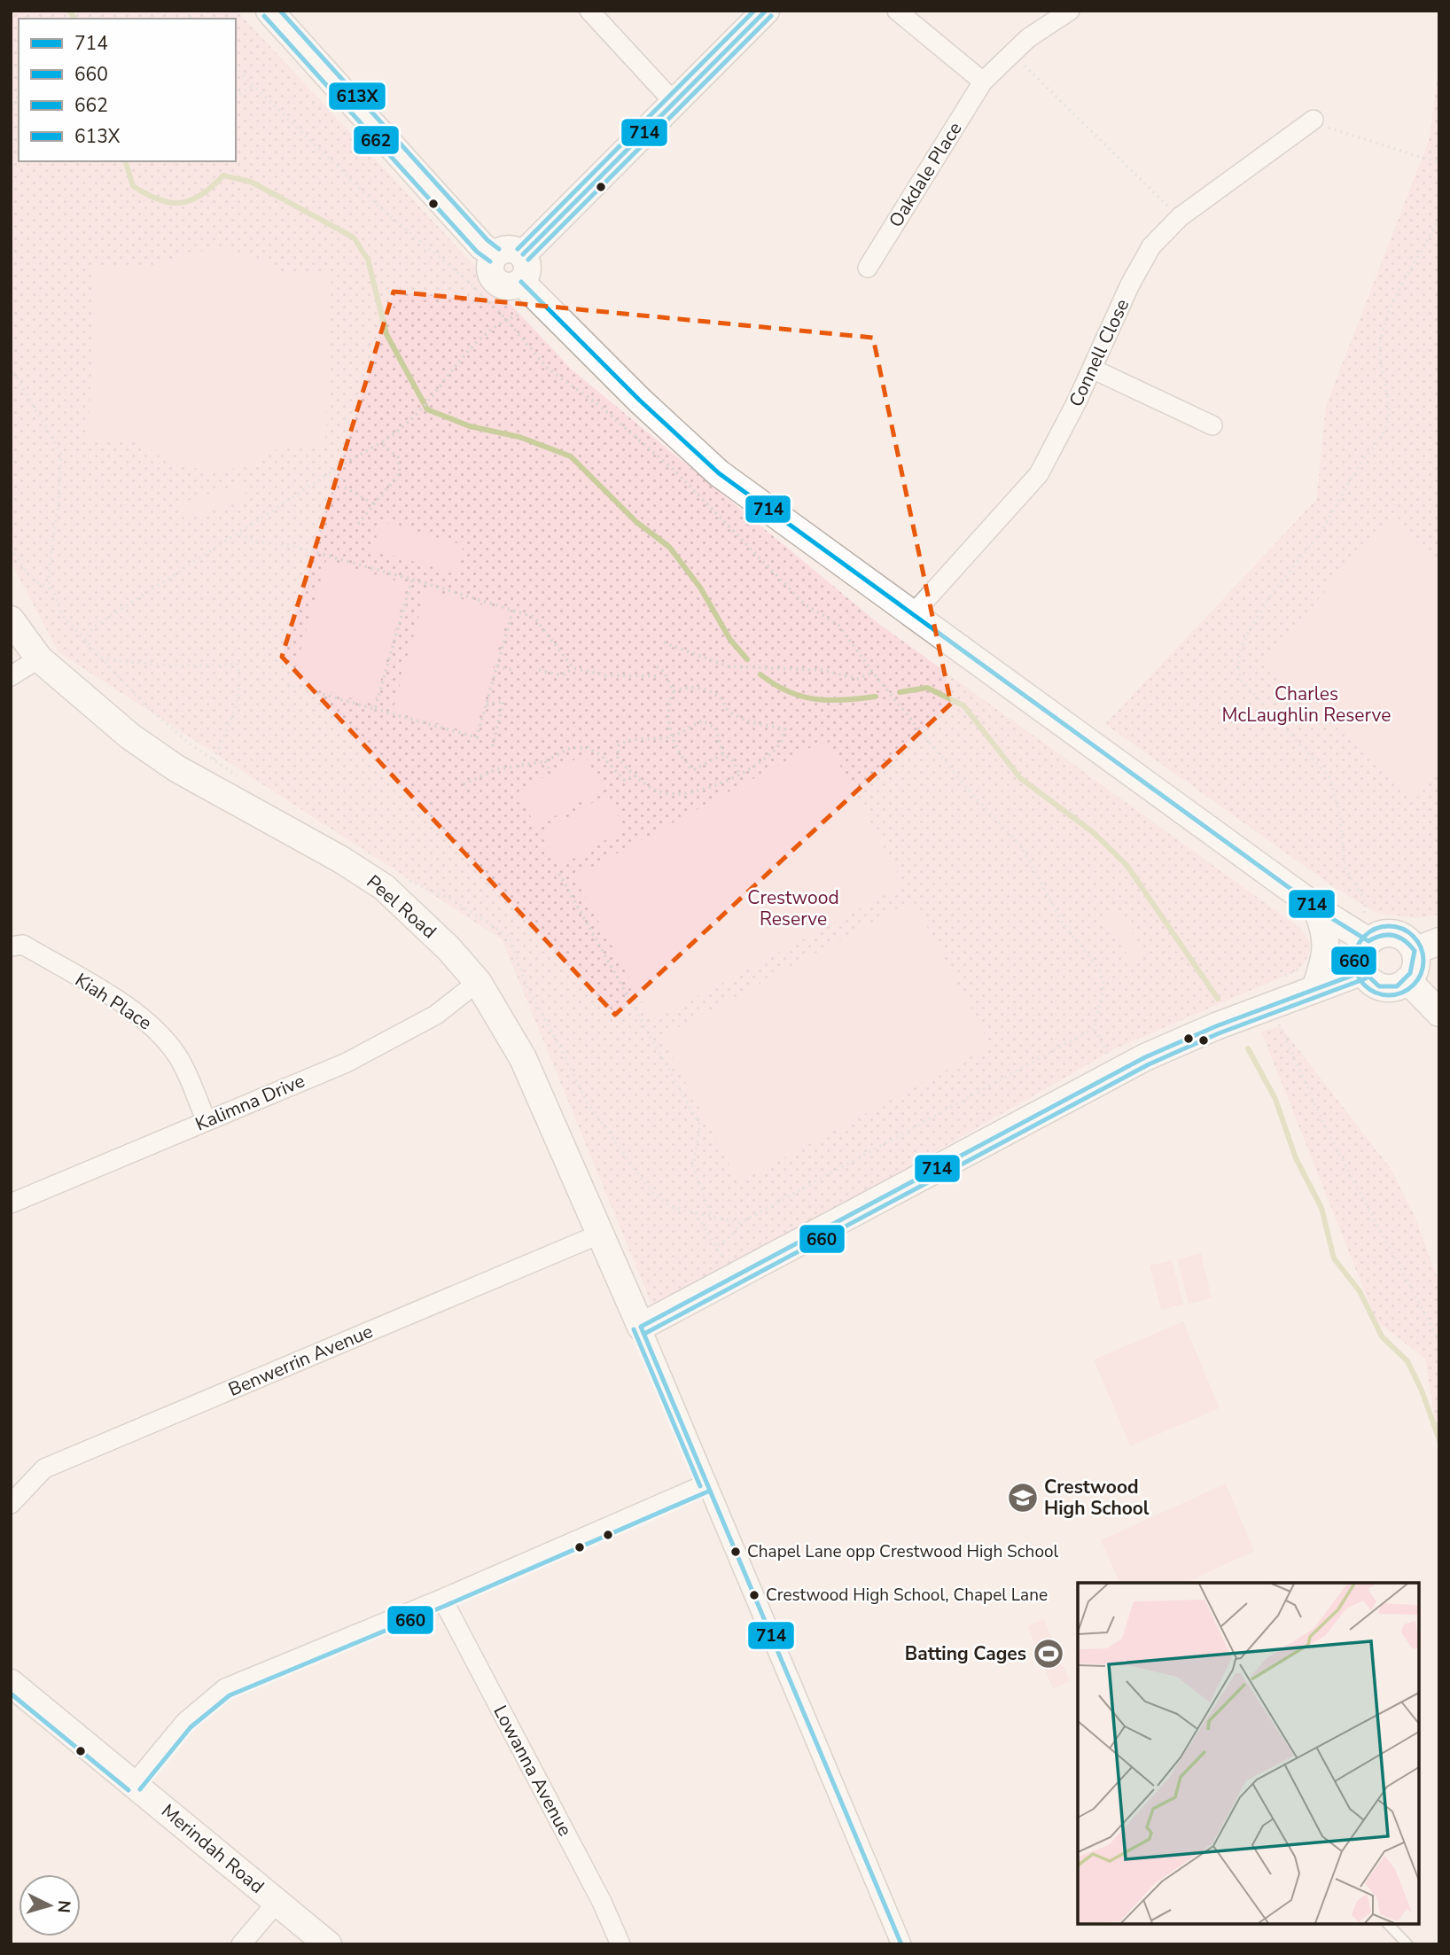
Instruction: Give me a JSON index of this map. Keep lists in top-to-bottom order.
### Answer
{
  "streets": {
    "street": [
      "Oakdale Place",
      "Connell Close",
      "Peel Road",
      "Kiah Place",
      "Kalimna Drive",
      "Benwerrin Avenue",
      "Lowanna Avenue",
      "Merindah Road"
    ]
  },
  "crossings": [
    ["Peel Road", "Kalimna Drive"],
    ["Peel Road", "Benwerrin Avenue"],
    ["Kiah Place", "Kalimna Drive"]
  ],
  "parks": ["Charles McLaughlin Reserve", "Crestwood Reserve"],
  "places": {
    "school or university": ["Crestwood High School"],
    "other": ["Chapel Lane opp Crestwood High School", "Crestwood High School, Chapel Lane"],
    "sports": ["Batting Cages"]
  },
  "lines": [
    "transit line 714",
    "transit line 613X",
    "transit line 662",
    "transit line 660"
  ],
  "legend": [
    "714",
    "660",
    "662",
    "613X"
  ],
  "north": "right"
}
